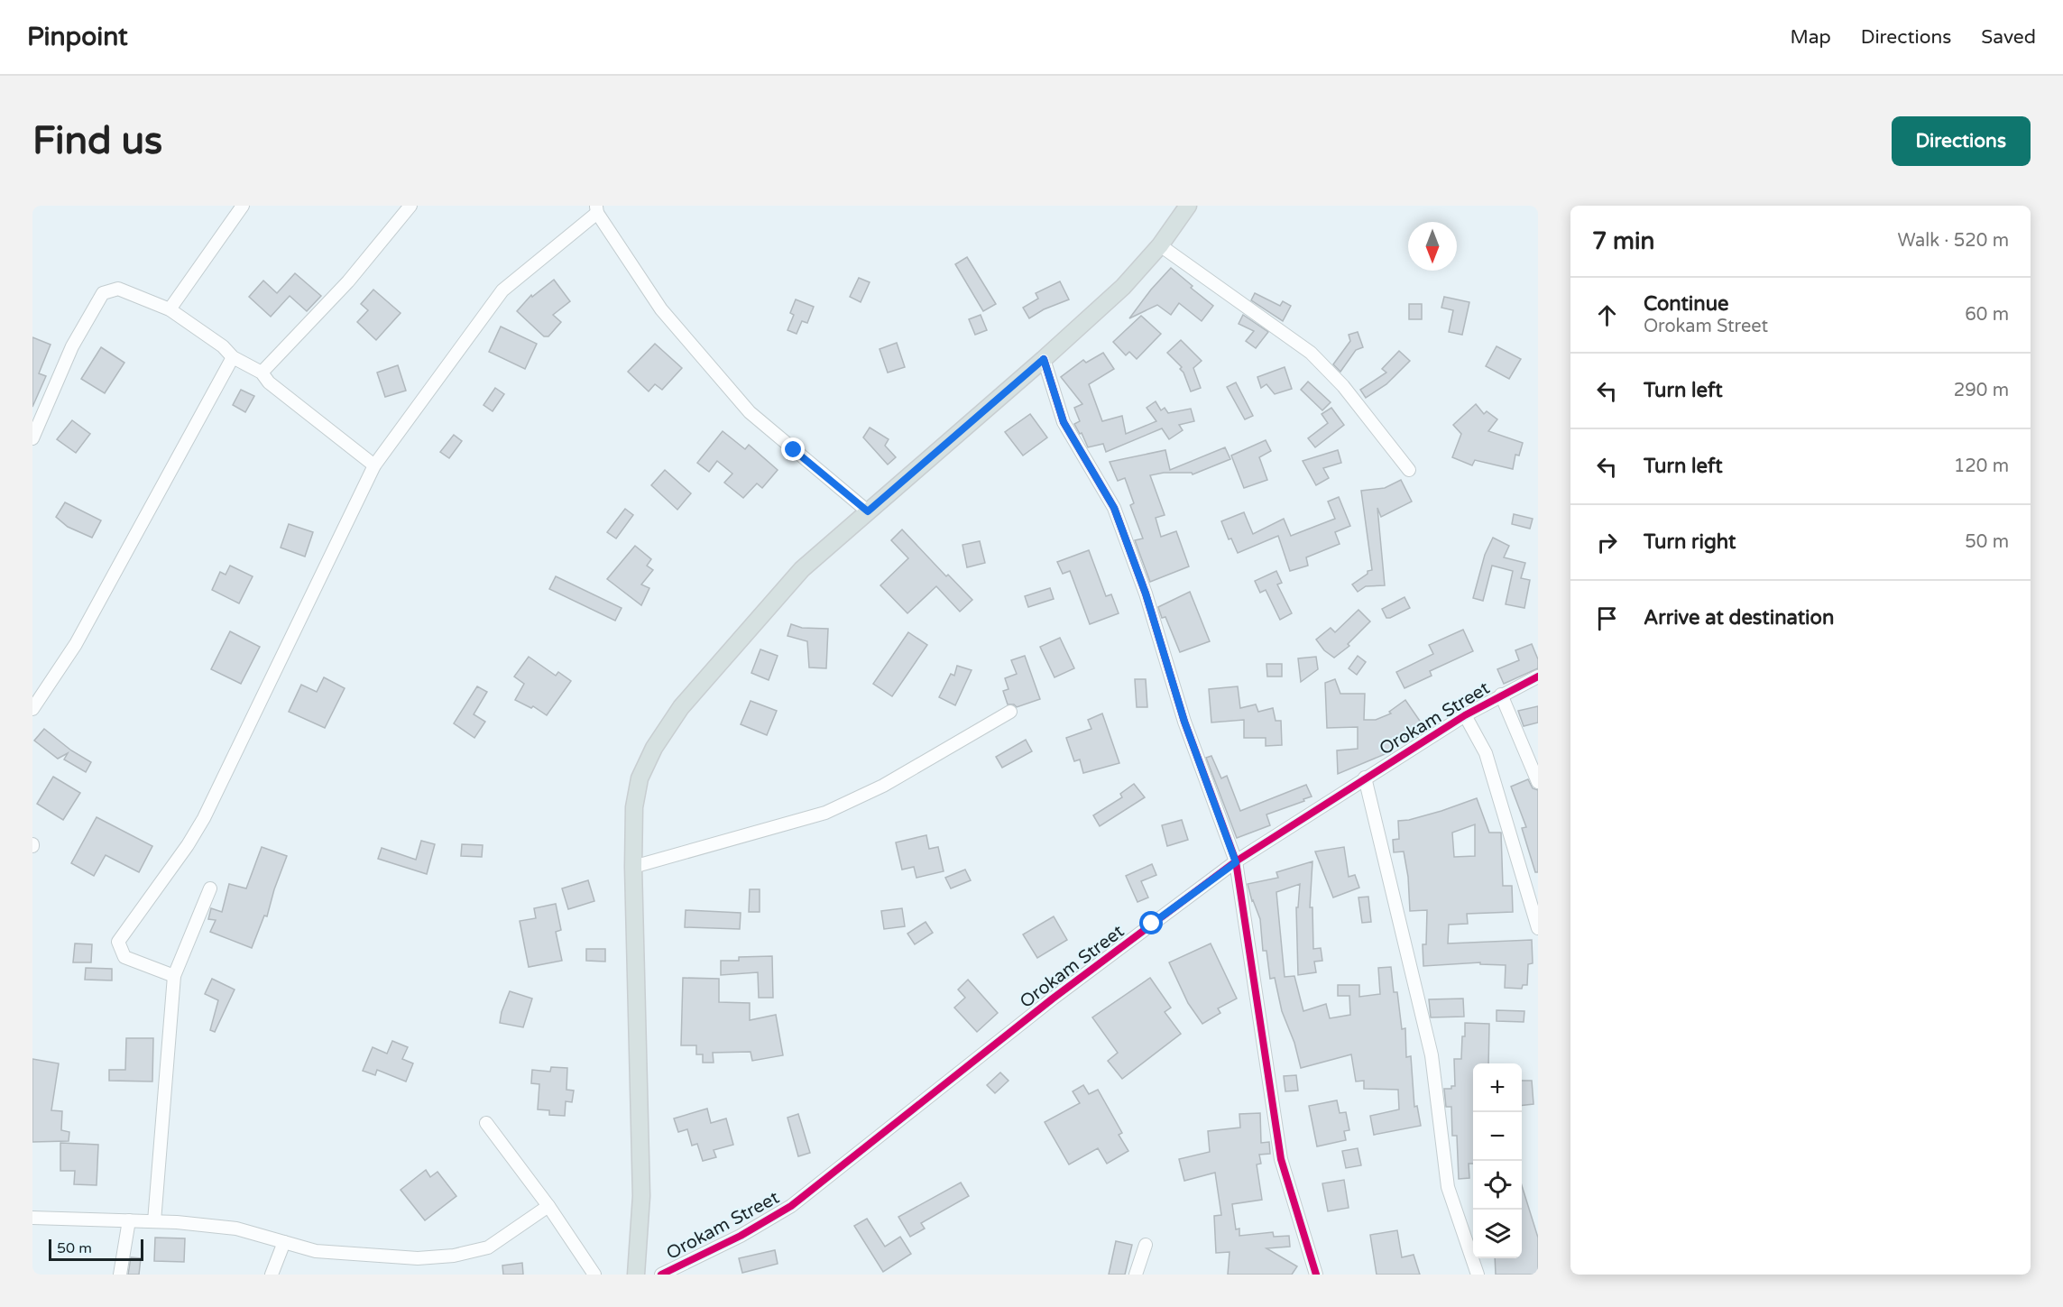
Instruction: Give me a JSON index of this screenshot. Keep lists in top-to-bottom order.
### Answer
{
  "streets": {
    "street": ["Orokam Street"]
  },
  "scale_bar": "50 m",
  "north": "bottom",
  "page": {
    "header": "Pinpoint",
    "nav": ["Map", "Directions", "Saved"],
    "buttons": "Directions",
    "title": "Find us",
    "heading": ["7 min", "Walk · 520 m"],
    "list": [
      ["Continue", "Orokam Street", "60 m"],
      ["Turn left", "290 m"],
      ["Turn left", "120 m"],
      ["Turn right", "50 m"],
      "Arrive at destination"
    ],
    "map_buttons": ["+", "−"],
    "scale": "50 m"
  }
}
